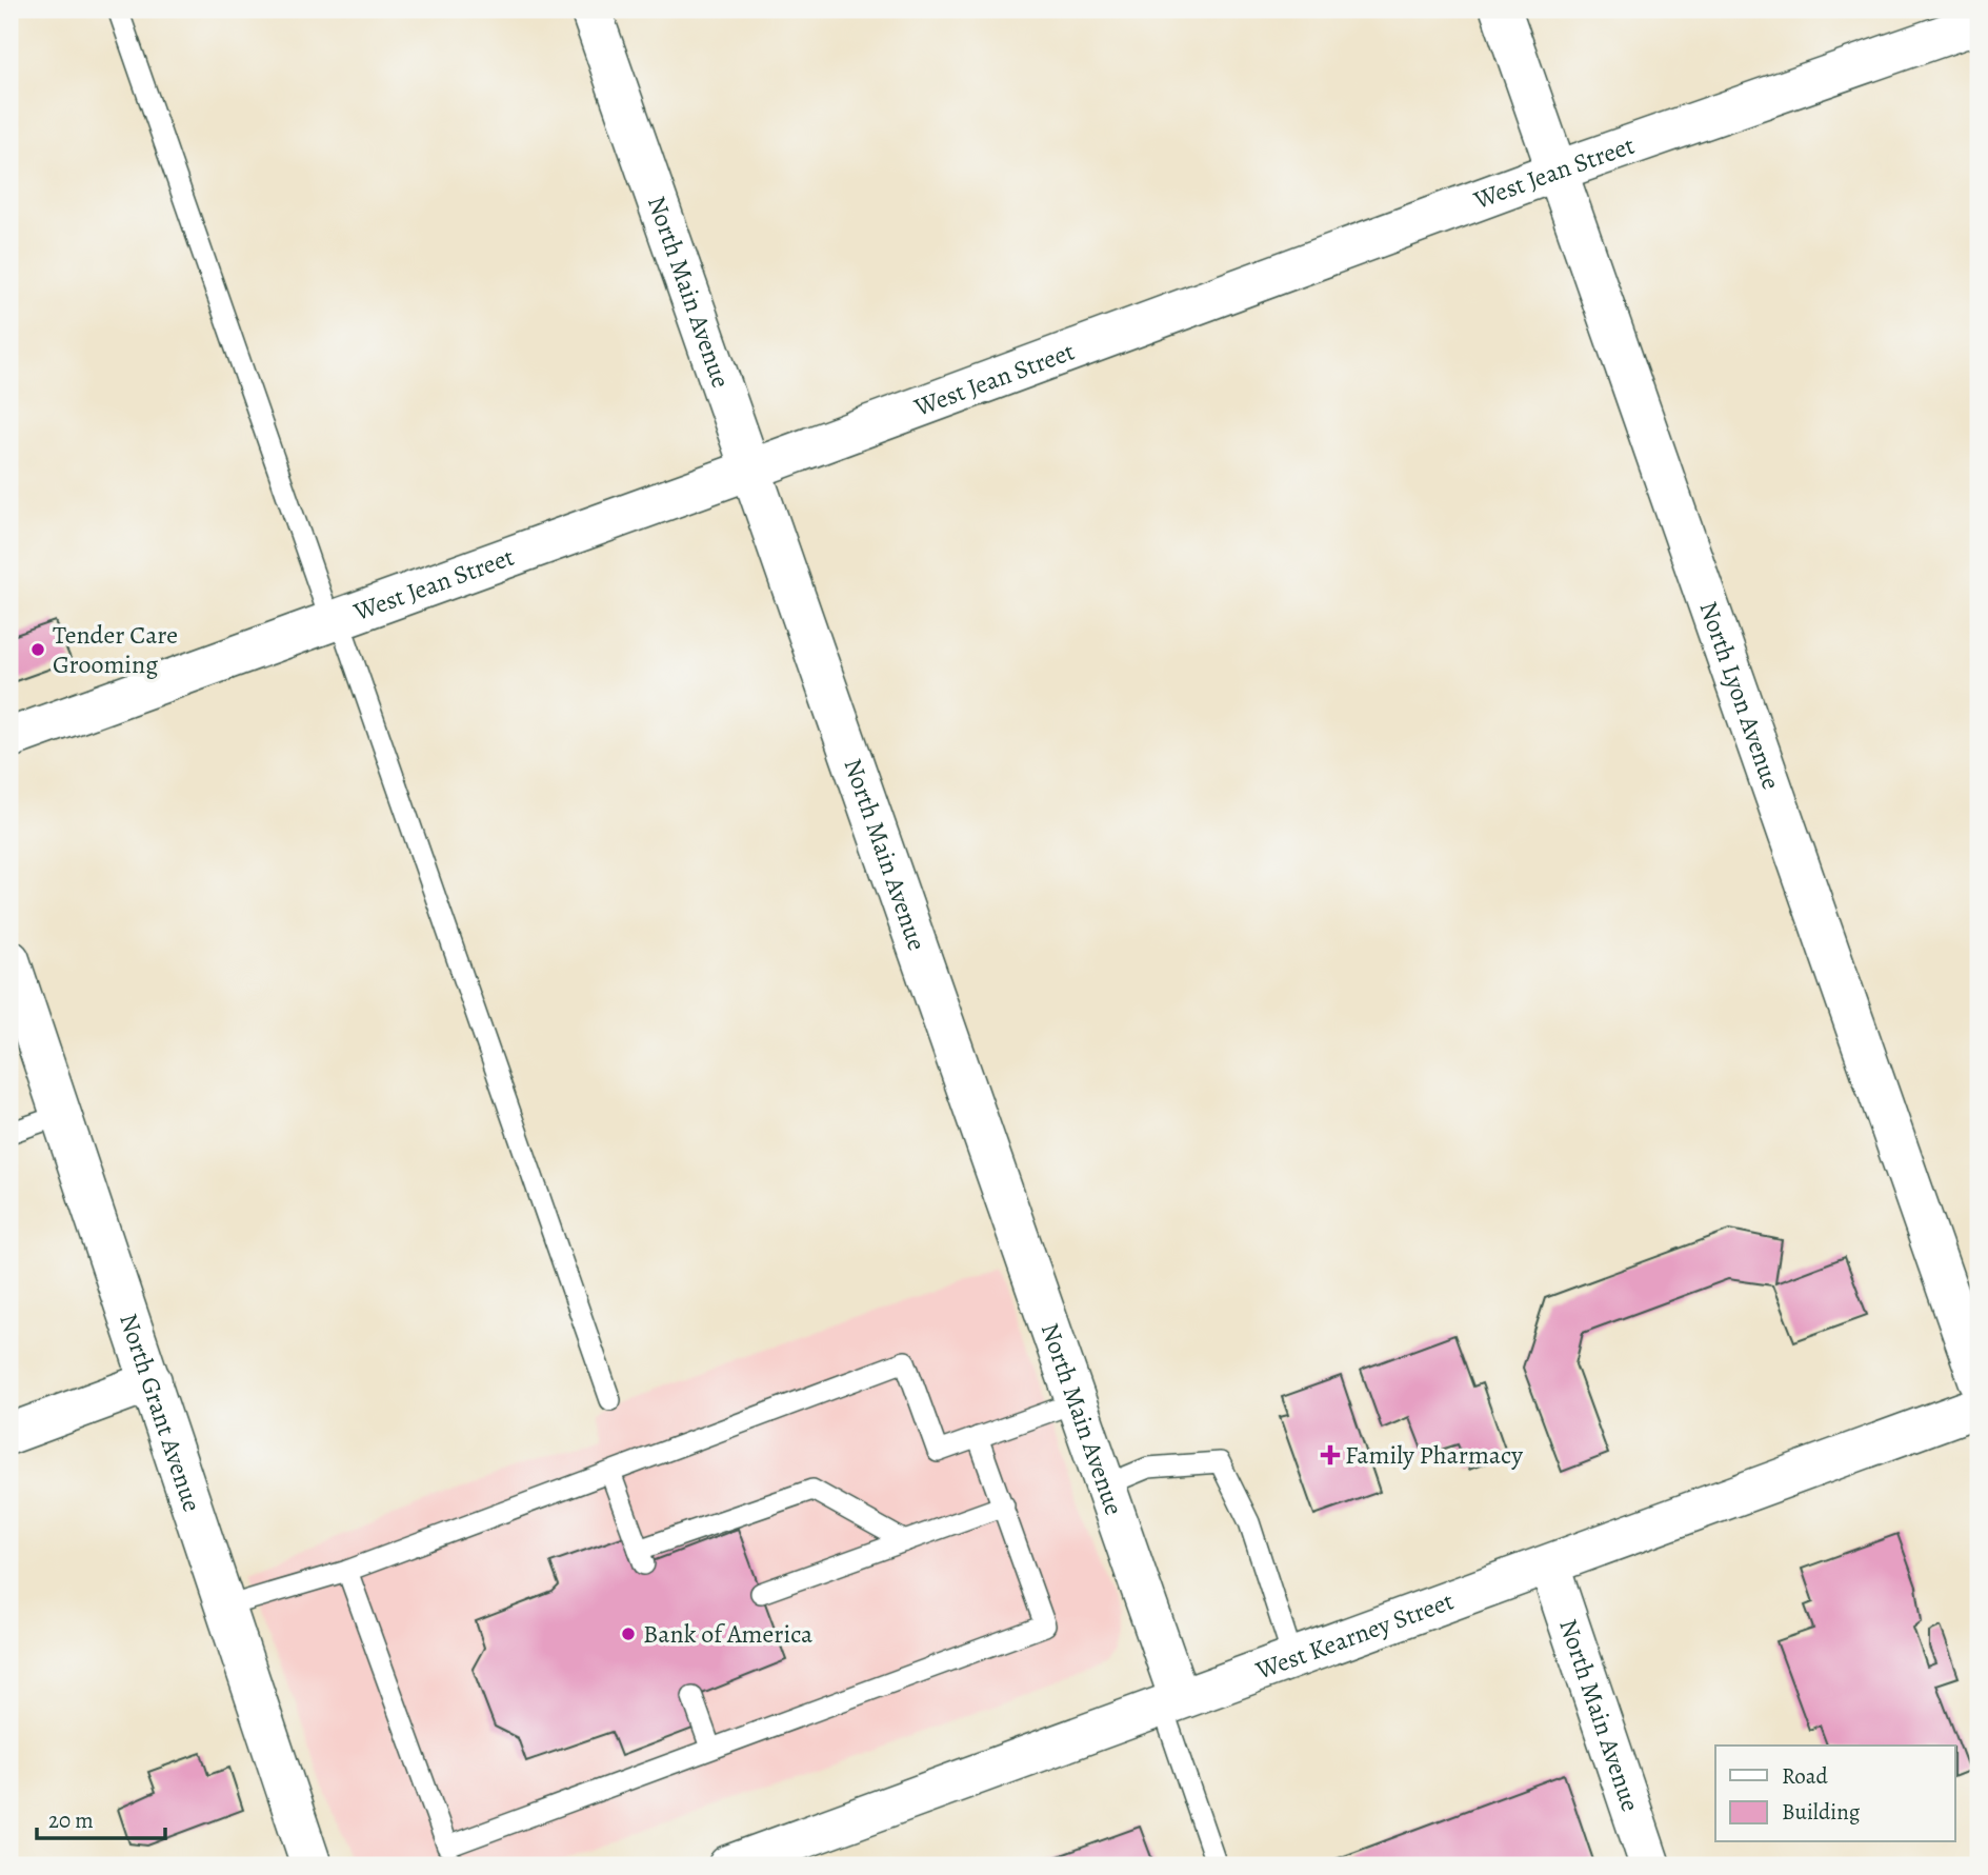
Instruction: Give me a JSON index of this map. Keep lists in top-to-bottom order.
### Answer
{
  "streets": {
    "street": [
      "West Jean Street",
      "North Main Avenue",
      "North Lyon Avenue",
      "North Grant Avenue",
      "West Kearney Street"
    ]
  },
  "crossings": [
    ["West Jean Street", "North Main Avenue"],
    ["West Jean Street", "North Lyon Avenue"],
    ["North Main Avenue", "West Kearney Street"]
  ],
  "places": {
    "other": ["Tender Care Grooming", "Bank of America"],
    "health": ["Family Pharmacy"]
  },
  "legend": ["Road", "Building"],
  "scale_bar": "20 m"
}
